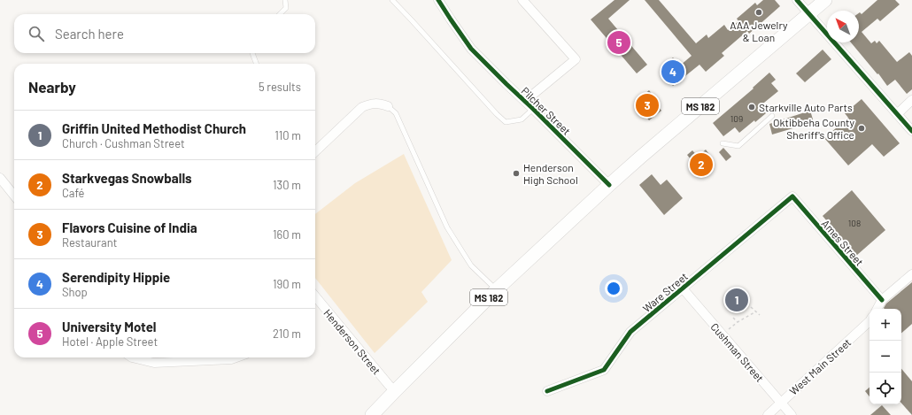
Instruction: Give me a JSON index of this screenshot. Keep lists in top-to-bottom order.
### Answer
{
  "streets": {
    "main road": ["MS 182"],
    "street": [
      "Pilcher Street",
      "Ames Street",
      "Ware Street",
      "Henderson Street",
      "Cushman Street",
      "West Main Street"
    ]
  },
  "crossings": [
    ["MS 182", "Pilcher Street"],
    ["MS 182", "Henderson Street"],
    ["Ames Street", "Ware Street"],
    ["Ware Street", "Cushman Street"],
    ["Cushman Street", "West Main Street"]
  ],
  "places": [
    "AAA Jewelry & Loan",
    "Starkville Auto Parts",
    "Oktibbeha County Sheriff's Office",
    "Henderson High School"
  ],
  "house_numbers": ["109", "108"],
  "north": "top left",
  "page": {
    "search": "Search here",
    "pins": [
      "5",
      "4",
      "3",
      "2",
      "1"
    ],
    "heading": ["Nearby", "5 results"],
    "list": [
      {
        "mark": "1",
        "name": "Griffin United Methodist Church",
        "note": "Church · Cushman Street",
        "value": "110 m"
      },
      {
        "mark": "2",
        "name": "Starkvegas Snowballs",
        "note": "Café",
        "value": "130 m"
      },
      {
        "mark": "3",
        "name": "Flavors Cuisine of India",
        "note": "Restaurant",
        "value": "160 m"
      },
      {
        "mark": "4",
        "name": "Serendipity Hippie",
        "note": "Shop",
        "value": "190 m"
      },
      {
        "mark": "5",
        "name": "University Motel",
        "note": "Hotel · Apple Street",
        "value": "210 m"
      }
    ],
    "map_buttons": ["+", "−"]
  }
}
